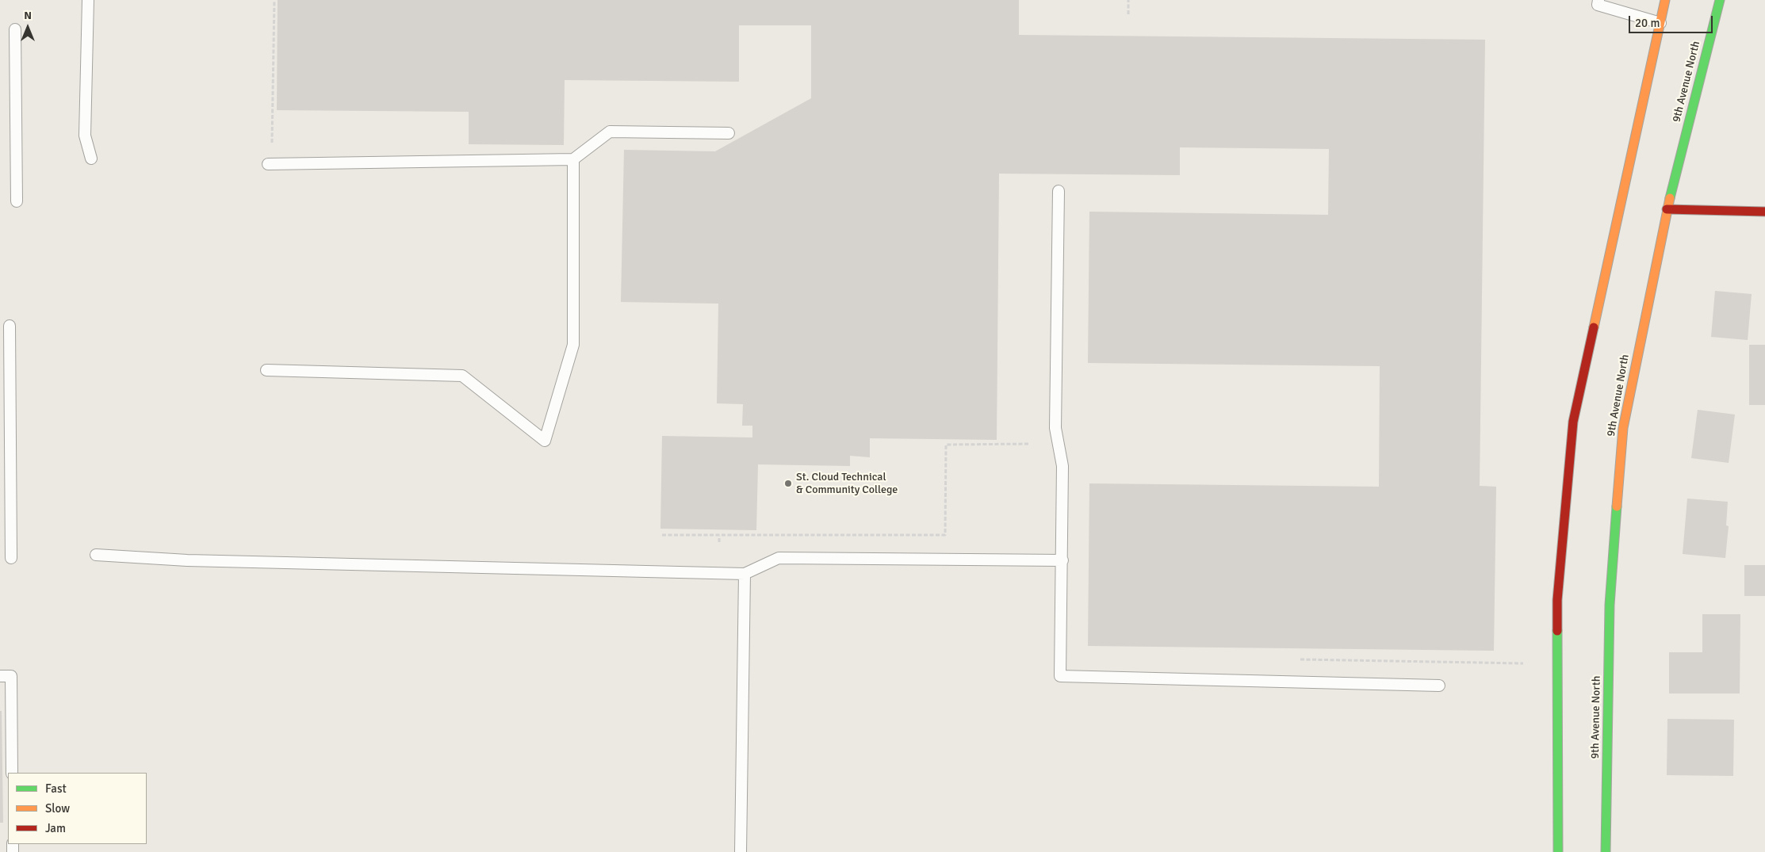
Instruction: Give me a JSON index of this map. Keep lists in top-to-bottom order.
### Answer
{
  "streets": {
    "main road": ["9th Avenue North"]
  },
  "places": ["St. Cloud Technical & Community College"],
  "legend": ["Fast", "Slow", "Jam"],
  "scale_bar": "20 m",
  "north": "top"
}
